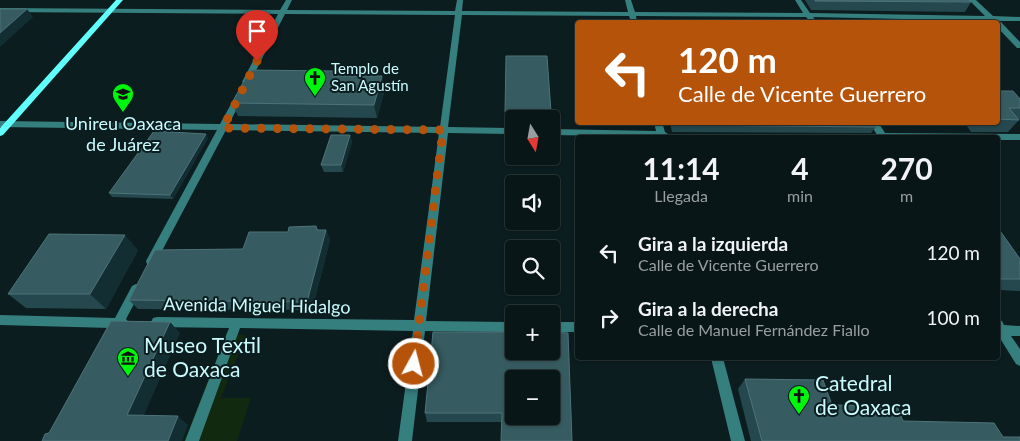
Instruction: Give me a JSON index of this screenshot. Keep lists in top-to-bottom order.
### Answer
{
  "streets": {
    "street": ["Avenida Miguel Hidalgo"]
  },
  "places": {
    "church": ["Templo de San Agustín", "Catedral de Oaxaca"],
    "school or university": ["Unireu Oaxaca de Juárez"],
    "museum": ["Museo Textil de Oaxaca"]
  },
  "north": "bottom",
  "page": {
    "turn": ["120 m", "Calle de Vicente Guerrero"],
    "map_buttons": ["+", "−"],
    "eta": [
      "11:14",
      "Llegada",
      "4",
      "min",
      "270",
      "m"
    ],
    "list": [
      {
        "name": "Gira a la izquierda",
        "note": "Calle de Vicente Guerrero",
        "value": "120 m"
      },
      {
        "name": "Gira a la derecha",
        "note": "Calle de Manuel Fernández Fiallo",
        "value": "100 m"
      }
    ]
  }
}
